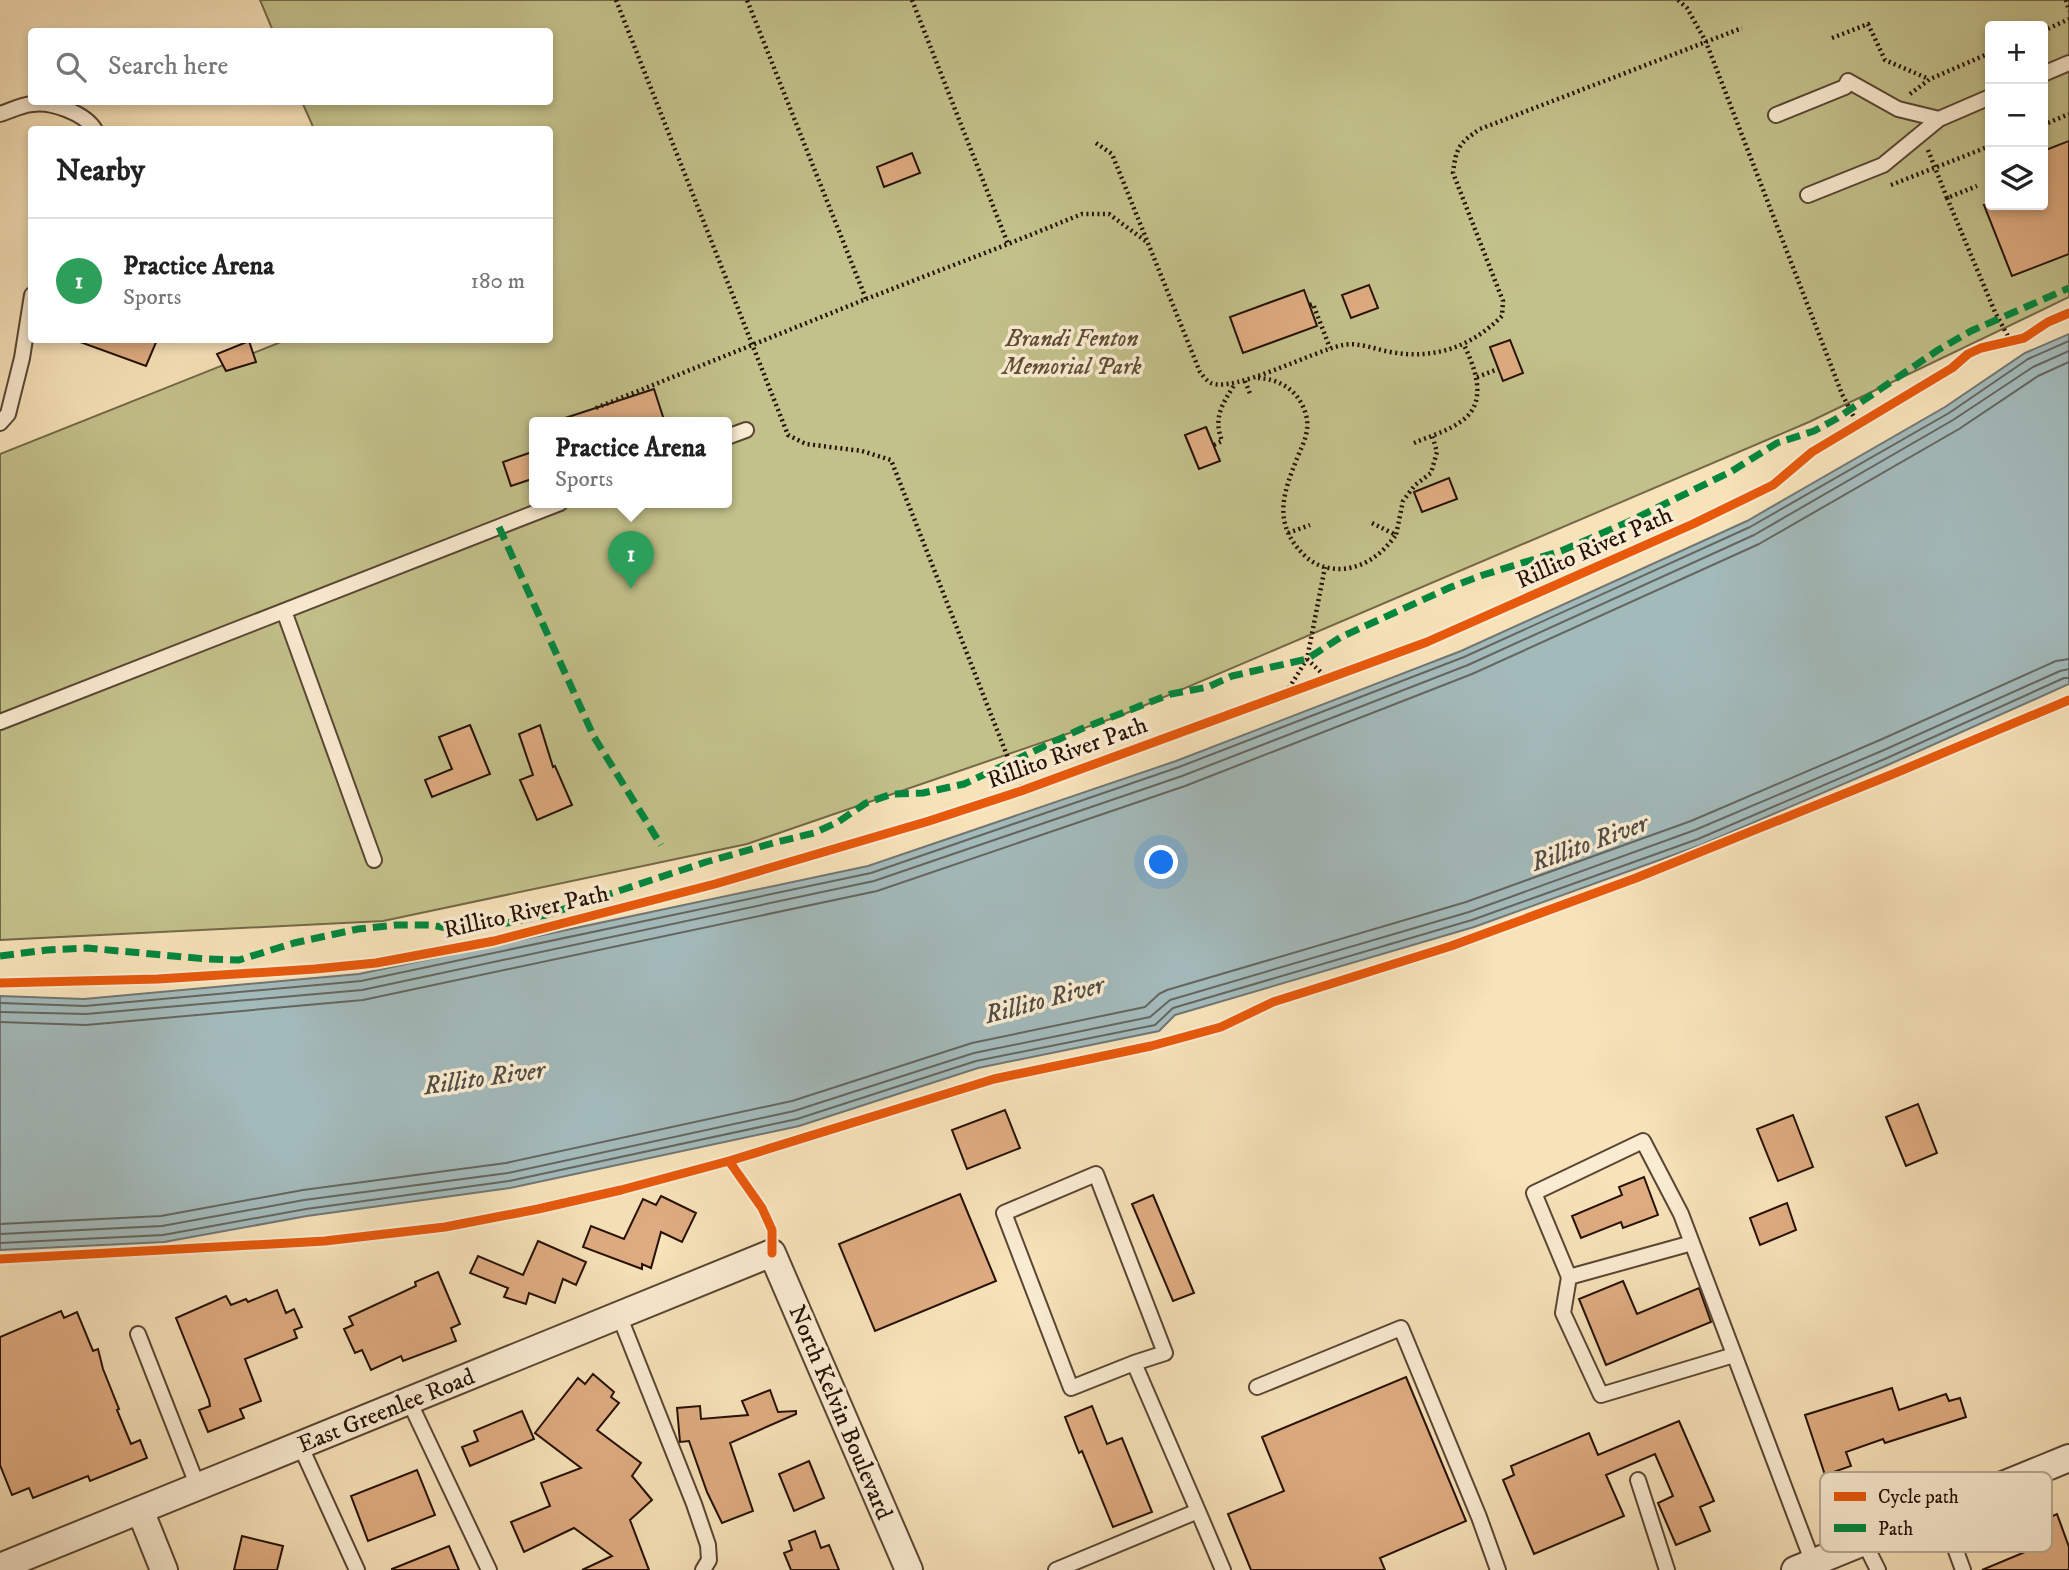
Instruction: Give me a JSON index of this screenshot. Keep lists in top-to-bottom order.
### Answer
{
  "streets": {
    "street": ["East Greenlee Road", "North Kelvin Boulevard"],
    "cycle path": ["Rillito River Path"]
  },
  "crossings": [
    ["East Greenlee Road", "North Kelvin Boulevard"]
  ],
  "water": ["Rillito River"],
  "parks": ["Brandi Fenton Memorial Park"],
  "legend": ["Cycle path", "Path"],
  "page": {
    "map_buttons": ["+", "−"],
    "search": "Search here",
    "heading": "Nearby",
    "list": [
      {
        "mark": "1",
        "name": "Practice Arena",
        "note": "Sports",
        "value": "180 m"
      }
    ],
    "popup": ["Practice Arena", "Sports"],
    "pins": "1"
  }
}
